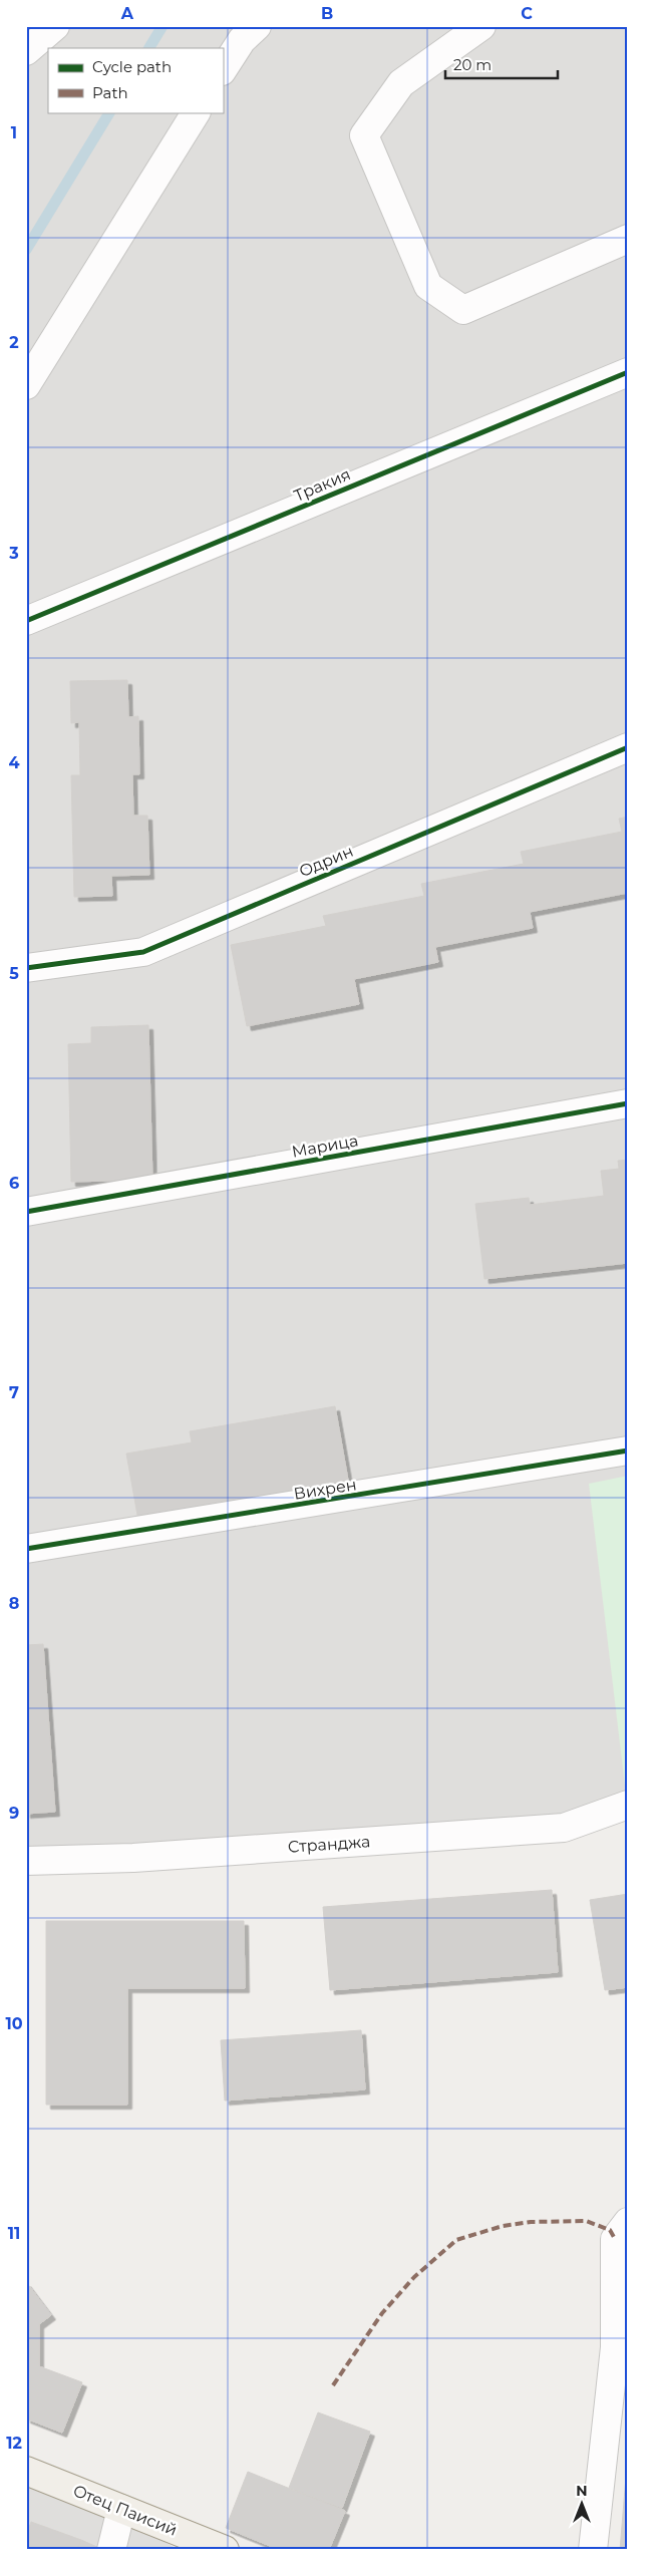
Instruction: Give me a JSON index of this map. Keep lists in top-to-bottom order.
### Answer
{
  "streets": {
    "main road": ["Отец Паисий"],
    "street": [
      "Тракия",
      "Одрин",
      "Марица",
      "Вихрен",
      "Странджа"
    ]
  },
  "legend": ["Cycle path", "Path"],
  "scale_bar": "20 m",
  "north": "top",
  "grid": {
    "columns": ["A", "B", "C"],
    "rows": [
      "1",
      "2",
      "3",
      "4",
      "5",
      "6",
      "7",
      "8",
      "9",
      "10",
      "11",
      "12"
    ]
  }
}
